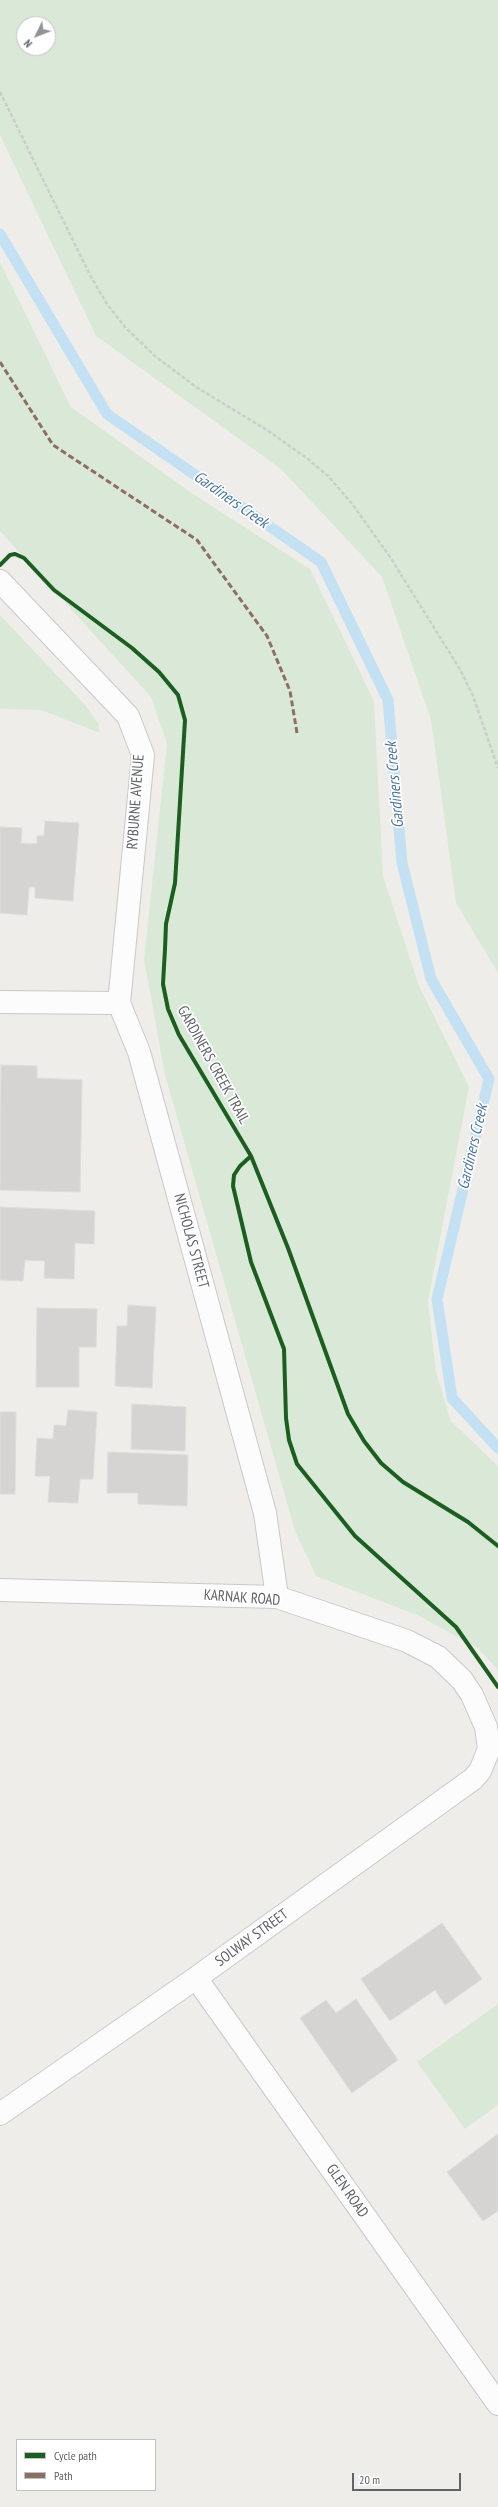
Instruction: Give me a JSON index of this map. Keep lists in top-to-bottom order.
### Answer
{
  "streets": {
    "street": [
      "RYBURNE AVENUE",
      "NICHOLAS STREET",
      "KARNAK ROAD",
      "SOLWAY STREET",
      "GLEN ROAD"
    ],
    "cycle path": ["GARDINERS CREEK TRAIL"]
  },
  "crossings": [
    ["RYBURNE AVENUE", "NICHOLAS STREET"],
    ["NICHOLAS STREET", "KARNAK ROAD"],
    ["KARNAK ROAD", "SOLWAY STREET"],
    ["SOLWAY STREET", "GLEN ROAD"]
  ],
  "water": ["Gardiners Creek"],
  "legend": ["Cycle path", "Path"],
  "scale_bar": "20 m",
  "north": "bottom left"
}
